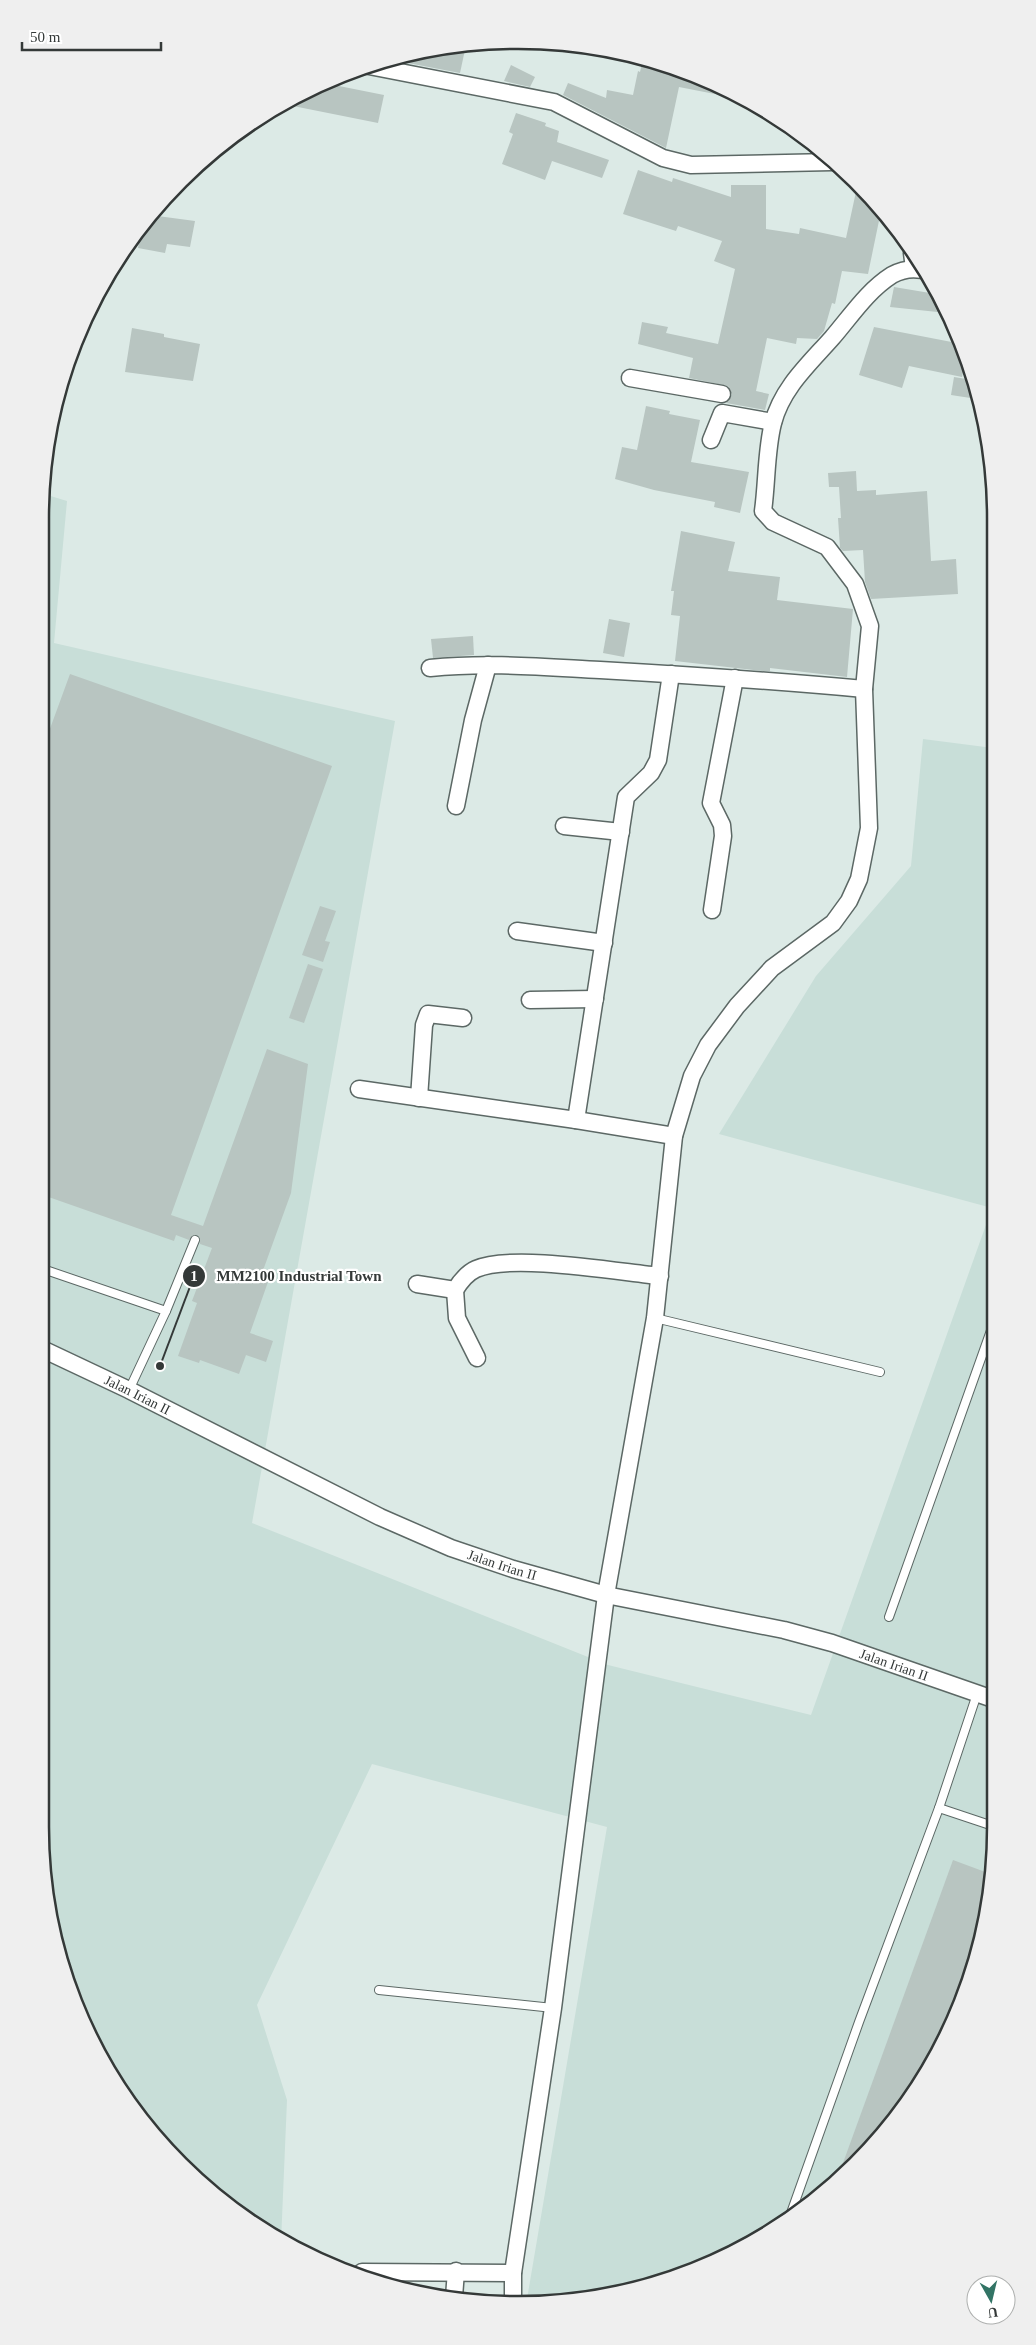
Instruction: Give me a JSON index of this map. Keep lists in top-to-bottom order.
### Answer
{
  "streets": {
    "street": ["Jalan Irian II"]
  },
  "places": ["MM2100 Industrial Town"],
  "scale_bar": "50 m",
  "north": "bottom"
}
